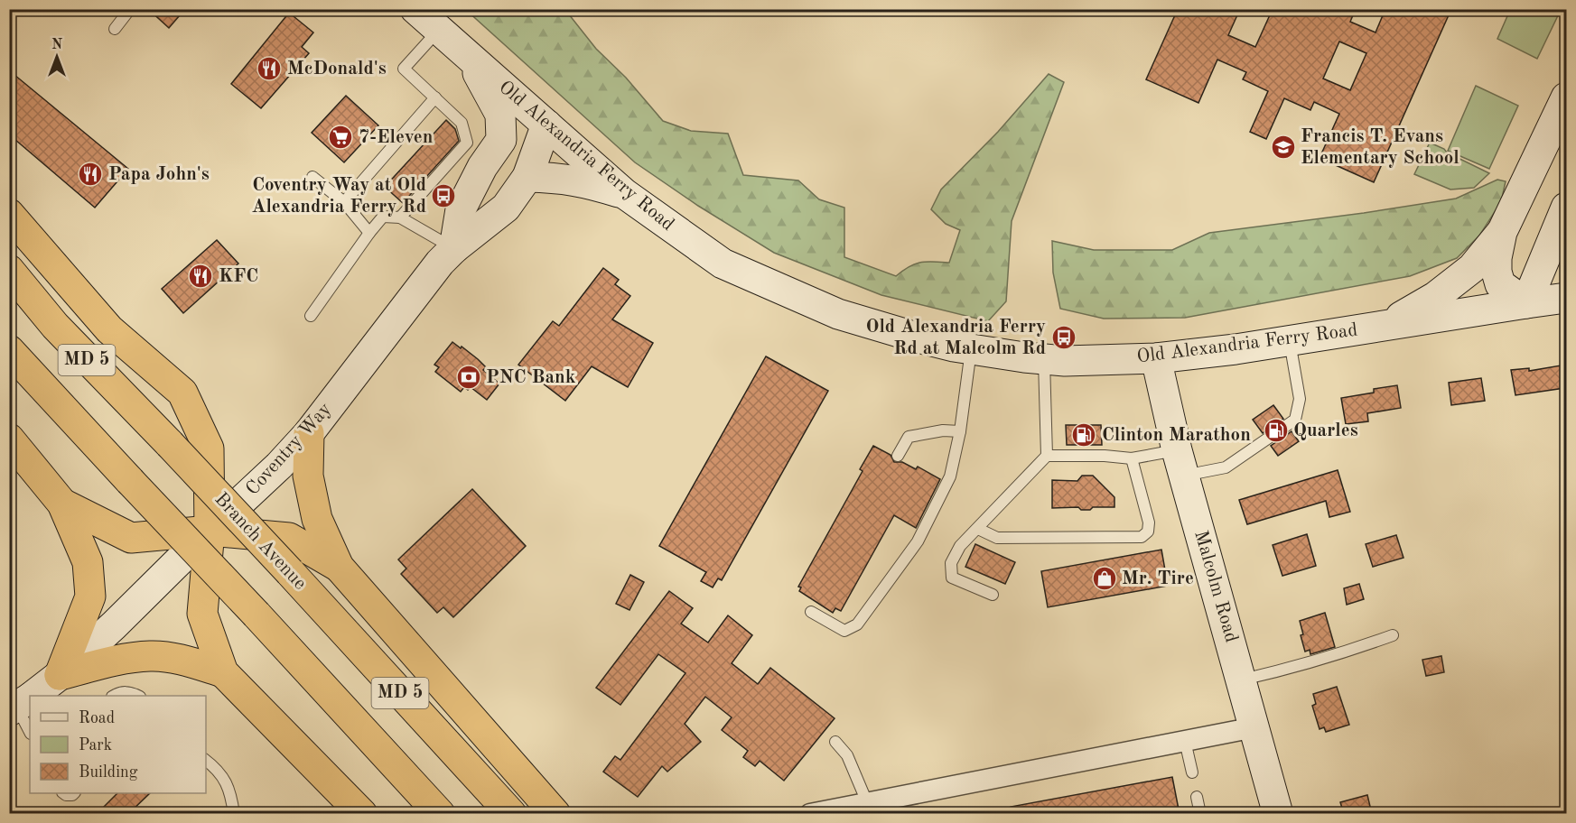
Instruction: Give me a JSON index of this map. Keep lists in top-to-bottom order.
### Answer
{
  "streets": {
    "highway": ["MD 5", "Branch Avenue"],
    "main road": ["Old Alexandria Ferry Road", "Coventry Way", "Malcolm Road"]
  },
  "crossings": [
    ["Old Alexandria Ferry Road", "Coventry Way"],
    ["Old Alexandria Ferry Road", "Malcolm Road"]
  ],
  "places": {
    "restaurant": ["McDonald's", "Papa John's", "KFC"],
    "supermarket": ["7-Eleven"],
    "school or university": ["Francis T. Evans Elementary School"],
    "bus stop": ["Coventry Way at Old Alexandria Ferry Rd", "Old Alexandria Ferry Rd at Malcolm Rd"],
    "bank": ["PNC Bank"],
    "fuel station": ["Quarles", "Clinton Marathon"],
    "shop": ["Mr. Tire"]
  },
  "legend": ["Road", "Park", "Building"],
  "north": "top"
}
